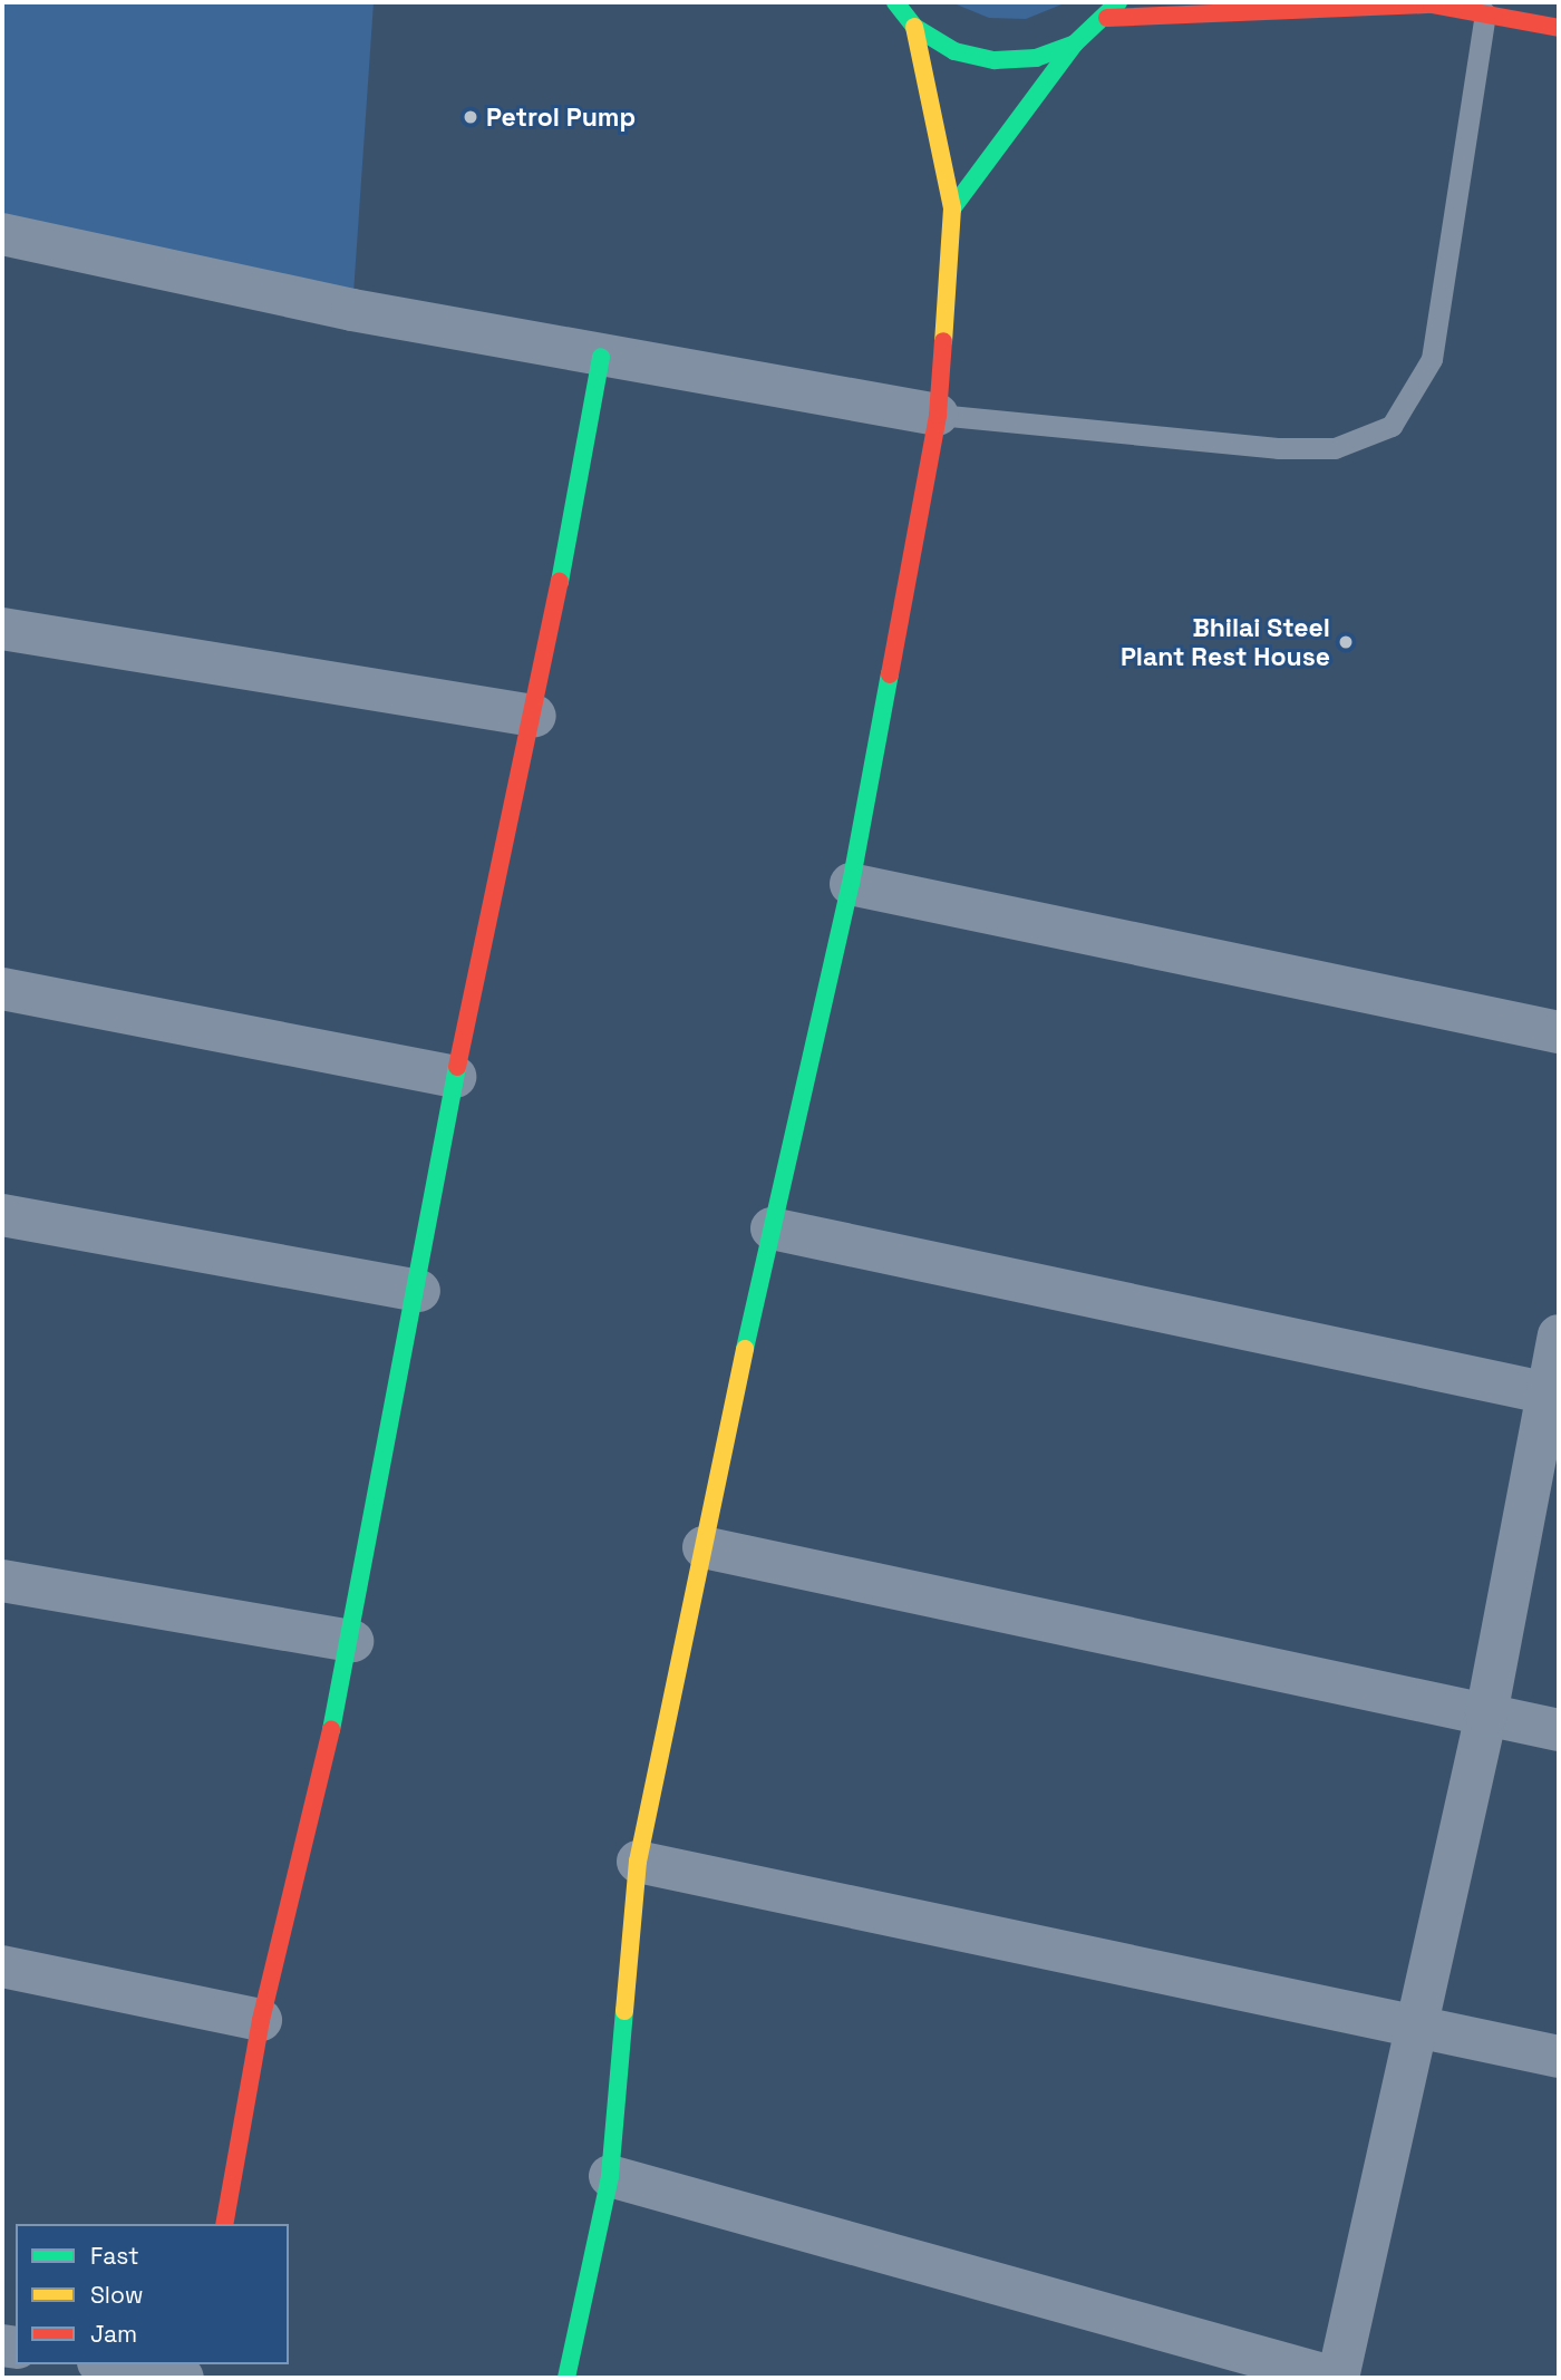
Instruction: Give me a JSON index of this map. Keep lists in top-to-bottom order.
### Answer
{
  "places": ["Petrol Pump", "Bhilai Steel Plant Rest House"],
  "legend": ["Fast", "Slow", "Jam"]
}
